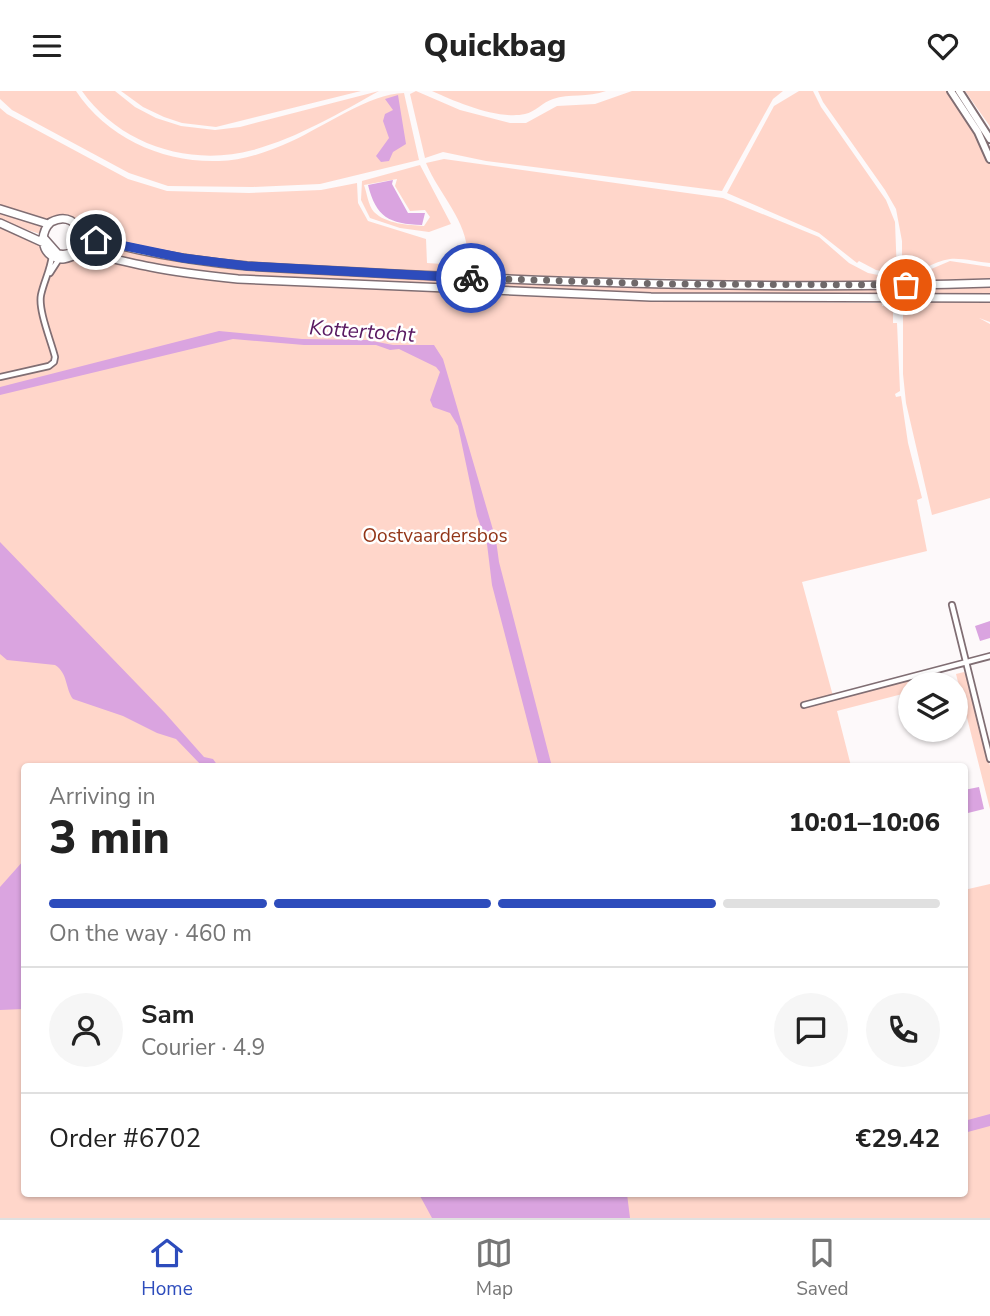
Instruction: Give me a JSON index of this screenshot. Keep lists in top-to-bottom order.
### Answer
{
  "water": ["Kottertocht"],
  "parks": ["Oostvaardersbos"],
  "page": {
    "header": "Quickbag",
    "heading": ["3 min", "Arriving in", "10:01–10:06"],
    "panel": [
      "Sam",
      "Courier · 4.9",
      "Order #6702",
      "€29.42"
    ],
    "bar": "On the way · 460 m",
    "tabs": ["Home", "Map", "Saved"]
  }
}
